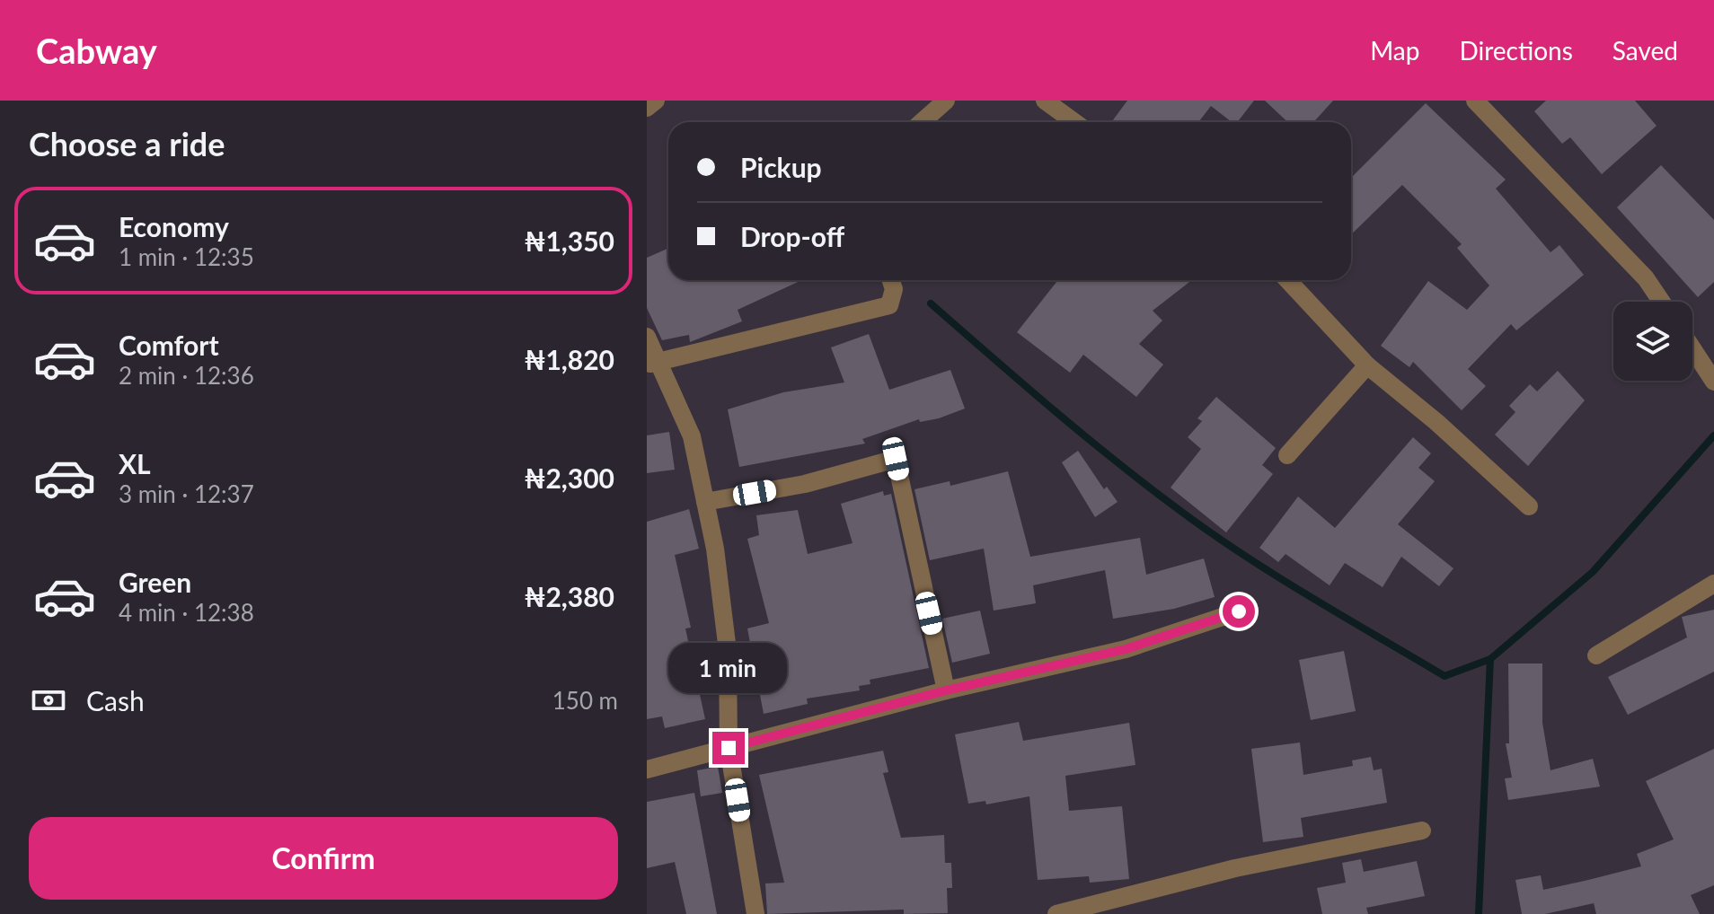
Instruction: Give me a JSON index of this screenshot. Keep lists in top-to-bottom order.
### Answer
{
  "page": {
    "header": "Cabway",
    "nav": ["Map", "Directions", "Saved"],
    "heading": "Choose a ride",
    "banner": ["Pickup", "Drop-off"],
    "list": [
      {
        "name": "Economy",
        "note": "1 min · 12:35",
        "value": "₦1,350"
      },
      {
        "name": "Comfort",
        "note": "2 min · 12:36",
        "value": "₦1,820"
      },
      {
        "name": "XL",
        "note": "3 min · 12:37",
        "value": "₦2,300"
      },
      {
        "name": "Green",
        "note": "4 min · 12:38",
        "value": "₦2,380"
      }
    ],
    "bubble": "1 min",
    "pay": ["Cash", "150 m"],
    "buttons": "Confirm"
  }
}
